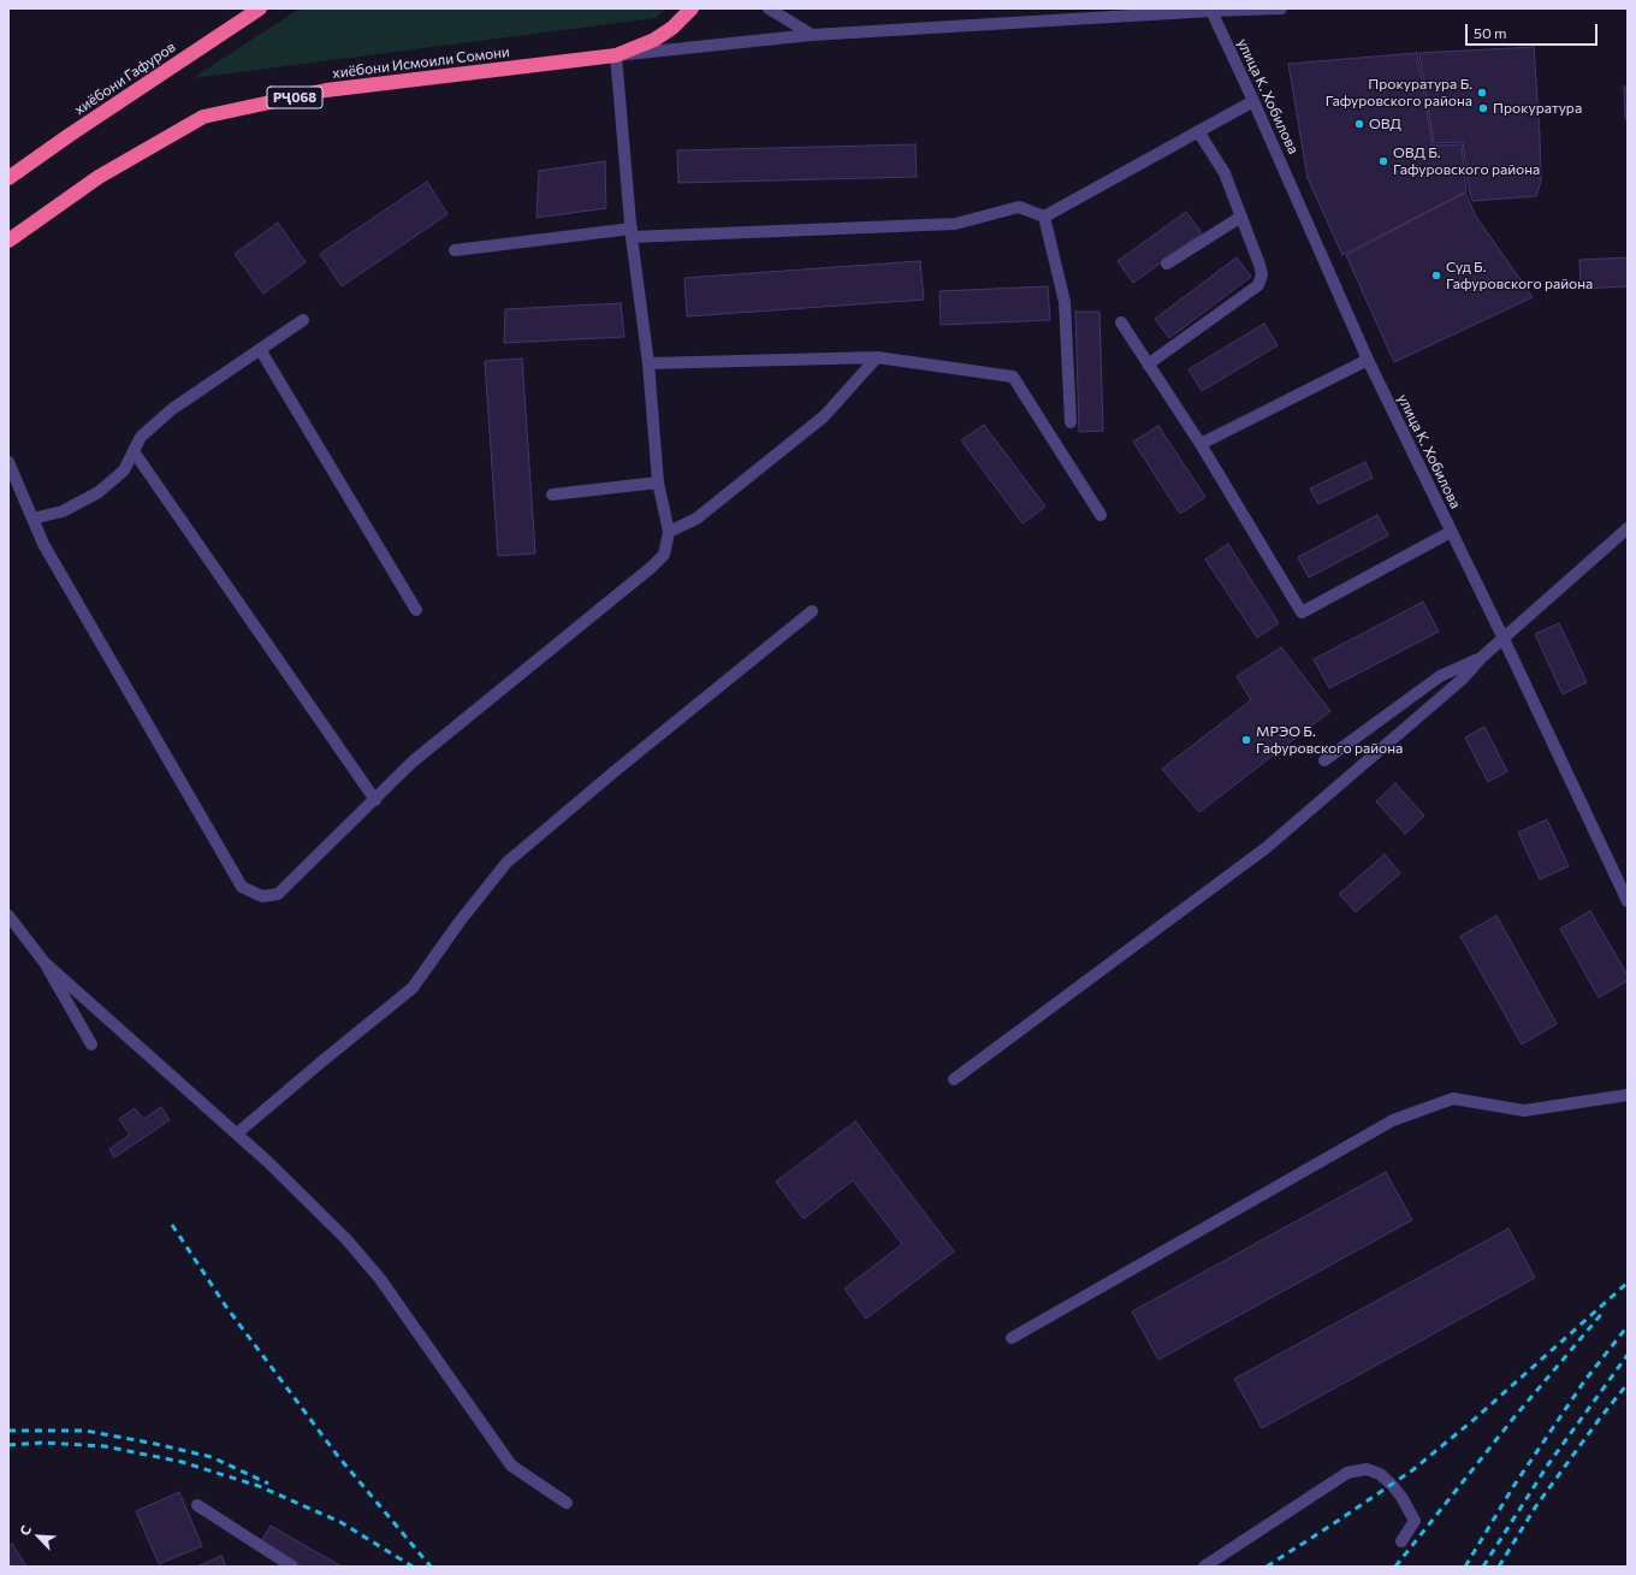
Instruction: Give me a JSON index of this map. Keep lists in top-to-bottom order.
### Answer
{
  "streets": {
    "highway": ["хиёбони Исмоили Сомони", "хиёбони Гафуров", "РҶ068"],
    "street": ["улица К. Хобилова"]
  },
  "crossings": [
    ["хиёбони Исмоили Сомони", "РҶ068"]
  ],
  "places": [
    "Прокуратура Б. Гафуровского района",
    "Прокуратура",
    "ОВД",
    "ОВД Б. Гафуровского района",
    "Суд Б. Гафуровского района",
    "МРЭО Б. Гафуровского района"
  ],
  "scale_bar": "50 m",
  "north": "top left"
}
